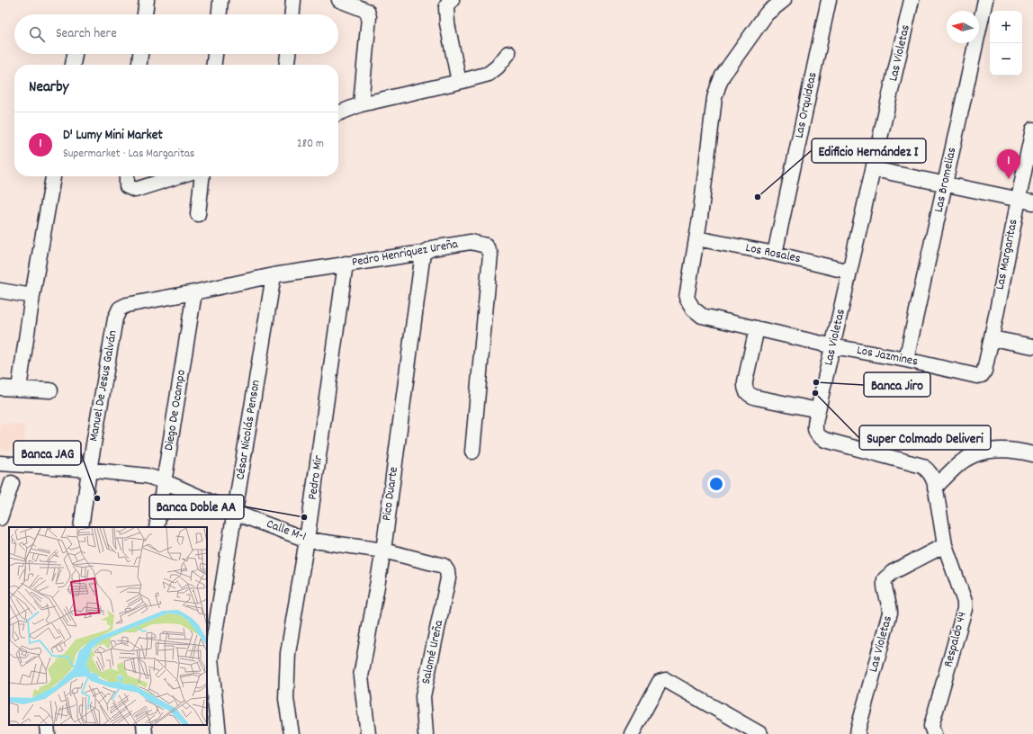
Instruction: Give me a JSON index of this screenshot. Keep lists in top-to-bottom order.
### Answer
{
  "streets": {
    "street": [
      "Las Violetas",
      "Las Orquideas",
      "Las Bromelias",
      "Pedro Henriquez Ureña",
      "Los Rosales",
      "Las Margaritas",
      "Los Jazmines",
      "Manuel De Jesus Galván",
      "Diego De Ocampo",
      "César Nicolás Penson",
      "Pedro Mir",
      "Pico Duarte",
      "Calle M-1",
      "Respaldo 44",
      "Salomé Ureña"
    ]
  },
  "crossings": [
    ["Las Violetas", "Los Rosales"],
    ["Las Violetas", "Los Jazmines"],
    ["Las Violetas", "Respaldo 44"],
    ["Las Orquideas", "Los Rosales"],
    ["Las Bromelias", "Los Jazmines"],
    ["Pedro Henriquez Ureña", "Manuel De Jesus Galván"],
    ["Pedro Henriquez Ureña", "Diego De Ocampo"],
    ["Pedro Henriquez Ureña", "César Nicolás Penson"],
    ["Pedro Henriquez Ureña", "Pedro Mir"],
    ["Pedro Henriquez Ureña", "Pico Duarte"],
    ["Los Rosales", "Los Jazmines"],
    ["Las Margaritas", "Los Jazmines"],
    ["Manuel De Jesus Galván", "Calle M-1"],
    ["Diego De Ocampo", "Calle M-1"],
    ["César Nicolás Penson", "Calle M-1"],
    ["Pedro Mir", "Calle M-1"],
    ["Pico Duarte", "Calle M-1"],
    ["Calle M-1", "Salomé Ureña"]
  ],
  "places": [
    "Edificio Hernández I",
    "Banca Jiro",
    "Super Colmado Deliveri",
    "Banca JAG",
    "Banca Doble AA"
  ],
  "north": "left",
  "page": {
    "map_buttons": ["+", "−"],
    "search": "Search here",
    "heading": "Nearby",
    "list": [
      {
        "mark": "1",
        "name": "D' Lumy Mini Market",
        "note": "Supermarket · Las Margaritas",
        "value": "280 m"
      }
    ],
    "pins": "1"
  }
}
